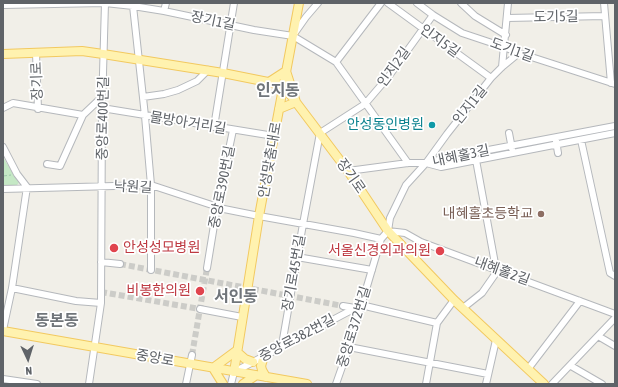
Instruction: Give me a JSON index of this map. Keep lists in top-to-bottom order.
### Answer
{
  "streets": {
    "main road": ["장기로", "안성맞춤대로", "중앙로"],
    "street": [
      "도기5길",
      "장기1길",
      "인지5길",
      "도기1길",
      "인지2길",
      "인지1길",
      "중앙로400번길",
      "물방아거리길",
      "내혜홀3길",
      "낙원길",
      "중앙로390번길",
      "내혜홀2길",
      "장기로45번길",
      "중앙로372번길",
      "중앙로382번길"
    ]
  },
  "crossings": [
    ["장기1길", "중앙로400번길"],
    ["장기1길", "안성맞춤대로"],
    ["인지5길", "인지2길"],
    ["인지5길", "인지1길"],
    ["도기1길", "인지2길"],
    ["도기1길", "인지1길"],
    ["인지2길", "장기로"],
    ["인지2길", "장기로45번길"],
    ["장기로", "인지1길"],
    ["장기로", "중앙로400번길"],
    ["장기로", "안성맞춤대로"],
    ["장기로", "내혜홀2길"],
    ["장기로", "장기로45번길"],
    ["장기로", "중앙로372번길"],
    ["인지1길", "내혜홀3길"],
    ["인지1길", "내혜홀2길"],
    ["인지1길", "중앙로372번길"],
    ["중앙로400번길", "물방아거리길"],
    ["중앙로400번길", "낙원길"],
    ["중앙로400번길", "중앙로"],
    ["물방아거리길", "안성맞춤대로"],
    ["물방아거리길", "중앙로390번길"],
    ["안성맞춤대로", "낙원길"],
    ["안성맞춤대로", "장기로45번길"],
    ["안성맞춤대로", "중앙로382번길"],
    ["안성맞춤대로", "중앙로"],
    ["낙원길", "중앙로390번길"],
    ["낙원길", "장기로45번길"],
    ["내혜홀2길", "중앙로372번길"],
    ["장기로45번길", "중앙로372번길"],
    ["장기로45번길", "중앙로382번길"],
    ["중앙로372번길", "중앙로382번길"],
    ["중앙로382번길", "중앙로"]
  ],
  "districts": ["인지동", "서인동", "동본동"],
  "places": [
    "안성동인병원",
    "내혜홀초등학교",
    "안성성모병원",
    "서울신경외과의원",
    "비봉한의원"
  ],
  "north": "bottom"
}
